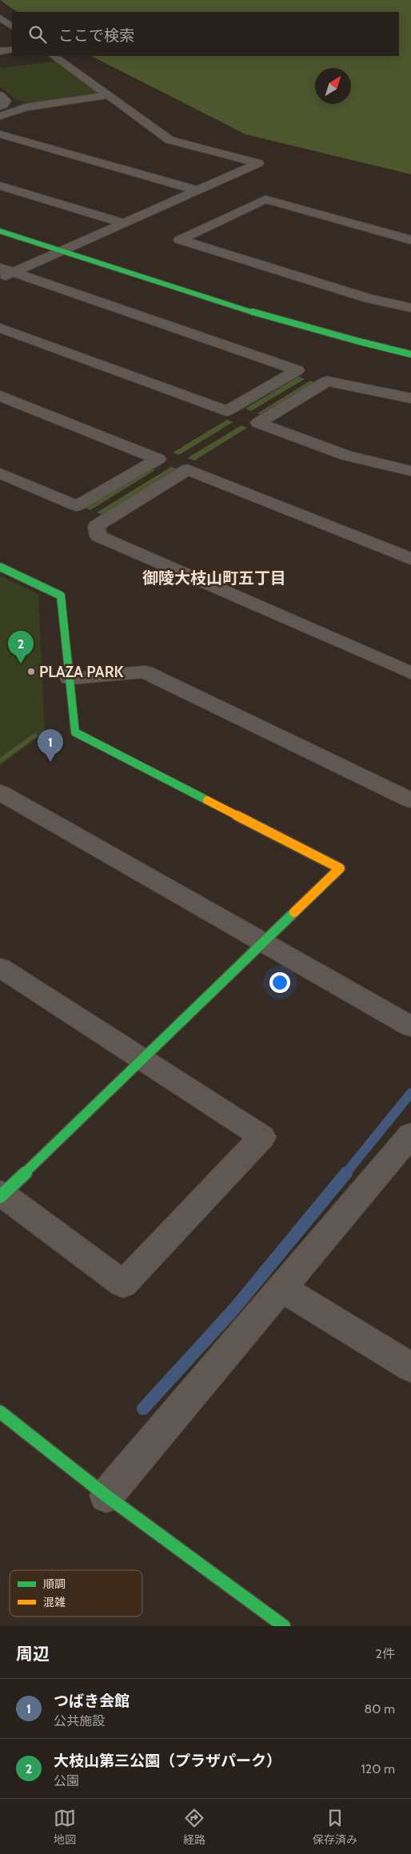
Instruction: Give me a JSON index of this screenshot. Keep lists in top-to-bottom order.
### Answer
{
  "districts": ["御陵大枝山町五丁目"],
  "places": ["PLAZA PARK"],
  "legend": ["順調", "混雑"],
  "north": "top right",
  "page": {
    "search": "ここで検索",
    "pins": ["2", "1"],
    "heading": ["周辺", "2件"],
    "list": [
      {
        "mark": "1",
        "name": "つばき会館",
        "note": "公共施設",
        "value": "80 m"
      },
      {
        "mark": "2",
        "name": "大枝山第三公園（プラザパーク）",
        "note": "公園",
        "value": "120 m"
      }
    ],
    "nav": ["地図", "経路", "保存済み"]
  }
}
